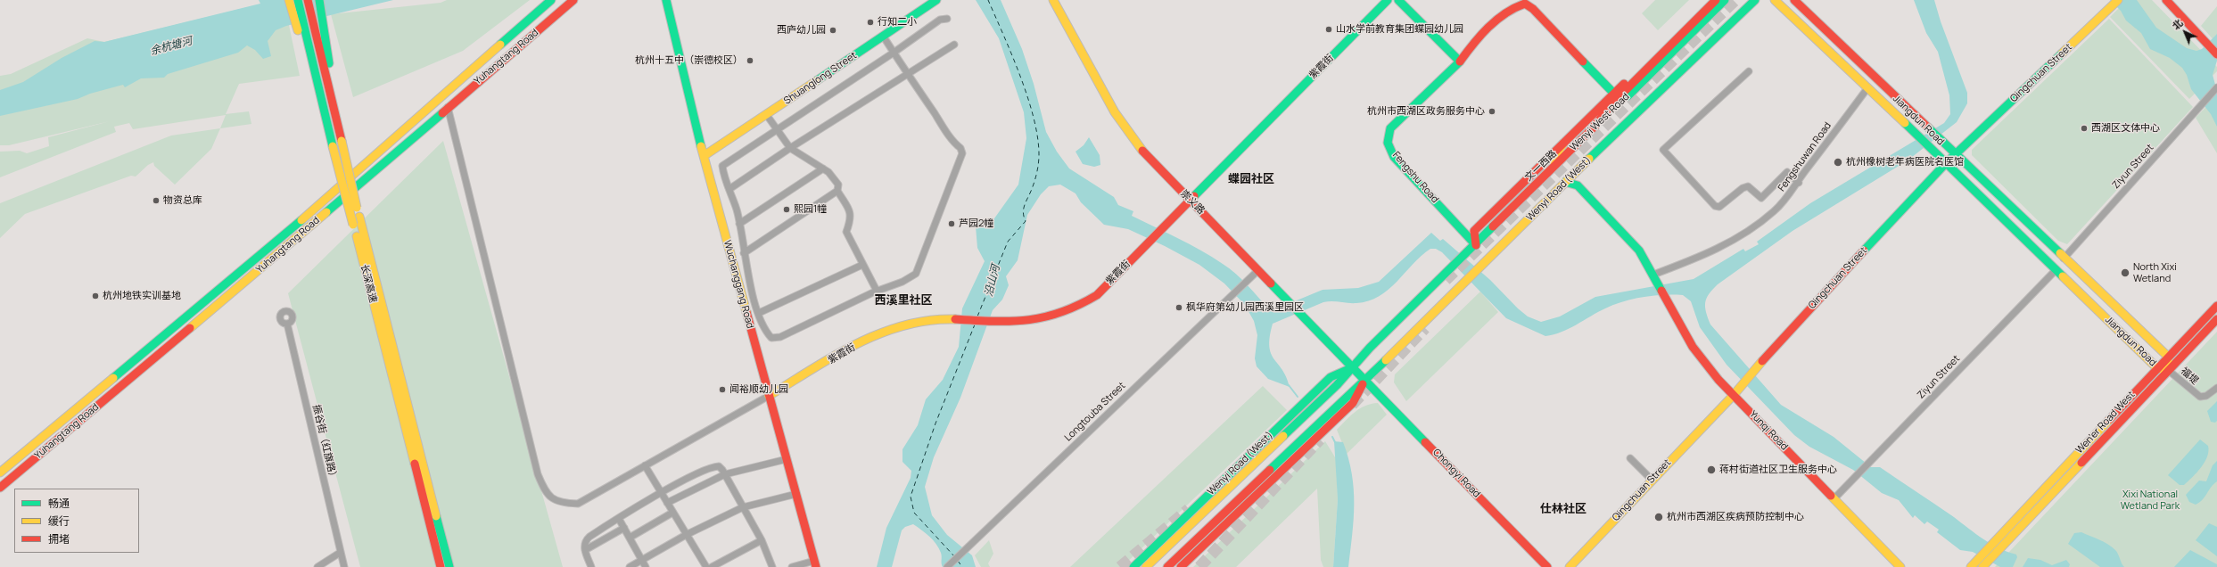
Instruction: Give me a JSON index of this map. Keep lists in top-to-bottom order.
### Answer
{
  "streets": {
    "main road": [
      "Yuhangtang Road",
      "紫霞街",
      "Qingchuan Street",
      "Shuanglong Street",
      "Jiangdun Road",
      "Wenyi West Road",
      "文一西路",
      "Fengshu Road",
      "Wenyi Road (West)",
      "崇义路",
      "长深高速",
      "Wuchanggang Road",
      "Wen'er Road West",
      "Yunqi Road",
      "Chongyi Road"
    ],
    "street": [
      "Fengshuwan Road",
      "Ziyun Street",
      "福堤",
      "Longtouba Street",
      "振谷街（红旗路）"
    ]
  },
  "crossings": [
    ["紫霞街", "崇义路"],
    ["紫霞街", "Wuchanggang Road"],
    ["Qingchuan Street", "Jiangdun Road"],
    ["Qingchuan Street", "Yunqi Road"],
    ["Shuanglong Street", "Wuchanggang Road"],
    ["Jiangdun Road", "Fengshuwan Road"],
    ["Jiangdun Road", "Ziyun Street"],
    ["Jiangdun Road", "福堤"],
    ["Jiangdun Road", "Wen'er Road West"],
    ["Wenyi West Road", "文一西路"],
    ["Wenyi West Road", "Fengshu Road"],
    ["Wenyi West Road", "Wenyi Road (West)"],
    ["Fengshuwan Road", "Yunqi Road"],
    ["文一西路", "Fengshu Road"],
    ["文一西路", "Wenyi Road (West)"],
    ["Ziyun Street", "Yunqi Road"],
    ["Fengshu Road", "Wenyi Road (West)"],
    ["Wenyi Road (West)", "崇义路"],
    ["Wenyi Road (West)", "Chongyi Road"],
    ["崇义路", "Longtouba Street"],
    ["崇义路", "Chongyi Road"],
    ["福堤", "Wen'er Road West"]
  ],
  "districts": ["蝶园社区", "西溪里社区", "仕林社区"],
  "water": ["余杭塘河", "沿山河"],
  "parks": ["Xixi National Wetland Park"],
  "places": [
    "行知二小",
    "山水学前教育集团蝶园幼儿园",
    "西庐幼儿园",
    "杭州十五中（崇德校区）",
    "杭州市西湖区政务服务中心",
    "西湖区文体中心",
    "杭州橡树老年病医院名医馆",
    "物资总库",
    "熙园1幢",
    "芦园2幢",
    "North Xixi Wetland",
    "杭州地铁实训基地",
    "枫华府第幼儿园西溪里园区",
    "闻裕顺幼儿园",
    "蒋村街道社区卫生服务中心",
    "杭州市西湖区疾病预防控制中心"
  ],
  "legend": ["畅通", "缓行", "拥堵"],
  "north": "top left"
}
